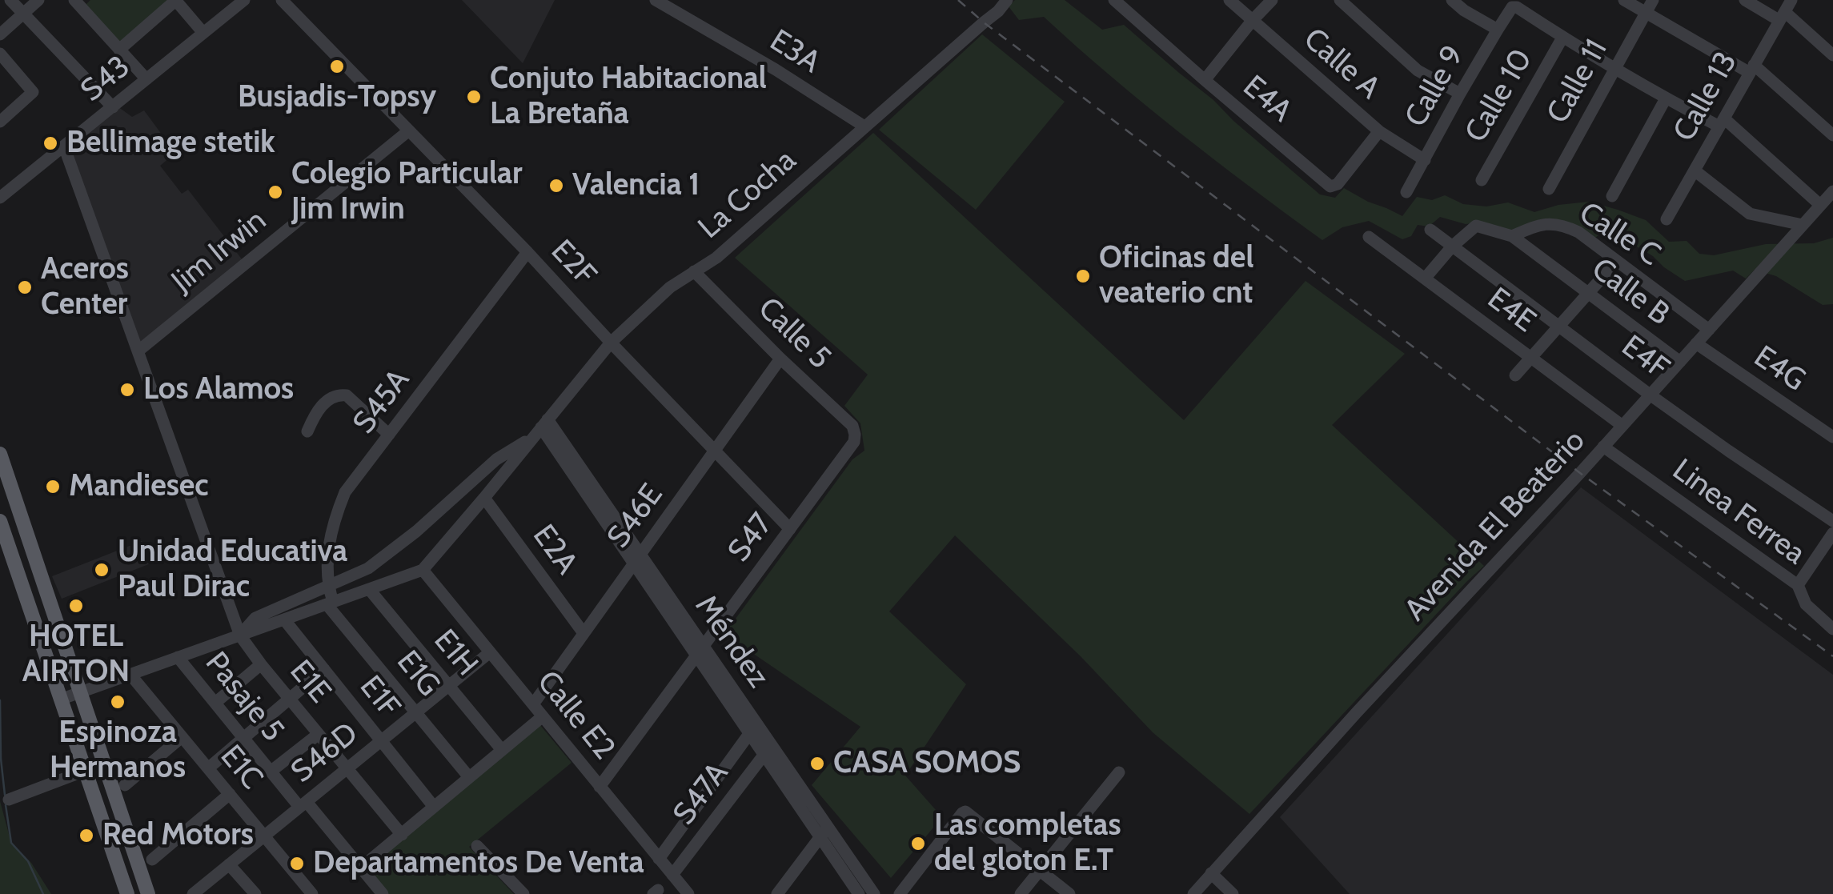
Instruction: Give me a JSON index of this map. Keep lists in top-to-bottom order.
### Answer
{
  "streets": {
    "street": [
      "E3A",
      "Calle A",
      "S43",
      "Calle 11",
      "Calle 9",
      "Calle 10",
      "Calle 13",
      "E4A",
      "La Cocha",
      "Calle C",
      "Jim Irwin",
      "E2F",
      "Calle B",
      "E4E",
      "Calle 5",
      "E4F",
      "E4G",
      "S45A",
      "Linea Ferrea",
      "S46E",
      "Avenida El Beaterio",
      "S47",
      "E2A",
      "Méndez",
      "E1H",
      "E1G",
      "E1E",
      "Pasaje 5",
      "E1F",
      "Calle E2",
      "S46D",
      "E1C",
      "S47A"
    ]
  },
  "crossings": [
    ["E3A", "La Cocha"],
    ["Calle A", "Calle 9"],
    ["Calle A", "E4A"],
    ["S43", "E1E"],
    ["Calle 11", "Calle 9"],
    ["Calle 9", "Calle 10"],
    ["Calle 9", "Calle 13"],
    ["Calle 9", "Avenida El Beaterio"],
    ["La Cocha", "E2F"],
    ["La Cocha", "Calle 5"],
    ["La Cocha", "S45A"],
    ["La Cocha", "E2A"],
    ["La Cocha", "Méndez"],
    ["La Cocha", "E1H"],
    ["La Cocha", "E1G"],
    ["La Cocha", "E1E"],
    ["La Cocha", "Pasaje 5"],
    ["La Cocha", "E1F"],
    ["La Cocha", "Calle E2"],
    ["La Cocha", "E1C"],
    ["Calle C", "Calle B"],
    ["Calle C", "Avenida El Beaterio"],
    ["Jim Irwin", "E2F"],
    ["Jim Irwin", "E1E"],
    ["E2F", "S45A"],
    ["E2F", "S46E"],
    ["E2F", "S47"],
    ["Calle B", "Avenida El Beaterio"],
    ["E4E", "Avenida El Beaterio"],
    ["Calle 5", "S46E"],
    ["Calle 5", "S47"],
    ["E4F", "Avenida El Beaterio"],
    ["E4G", "Avenida El Beaterio"],
    ["S45A", "E1G"],
    ["Linea Ferrea", "Avenida El Beaterio"],
    ["S46E", "E2A"],
    ["S46E", "Méndez"],
    ["S46E", "Calle E2"],
    ["S47", "Méndez"],
    ["S47", "Calle E2"],
    ["Méndez", "S47A"],
    ["E1H", "S46D"],
    ["E1G", "S46D"],
    ["E1E", "S46D"],
    ["Pasaje 5", "S46D"],
    ["E1F", "S46D"],
    ["Calle E2", "S46D"],
    ["Calle E2", "S47A"],
    ["S46D", "E1C"]
  ],
  "places": [
    "Busjadis-Topsy",
    "Conjuto Habitacional La Bretaña",
    "Bellimage stetik",
    "Valencia 1",
    "Colegio Particular Jim Irwin",
    "Oficinas del veaterio cnt",
    "Aceros Center",
    "Los Alamos",
    "Mandiesec",
    "Unidad Educativa Paul Dirac",
    "HOTEL AIRTON",
    "Espinoza Hermanos",
    "CASA SOMOS",
    "Red Motors",
    "Las completas del gloton E.T",
    "Departamentos De Venta"
  ]
}
